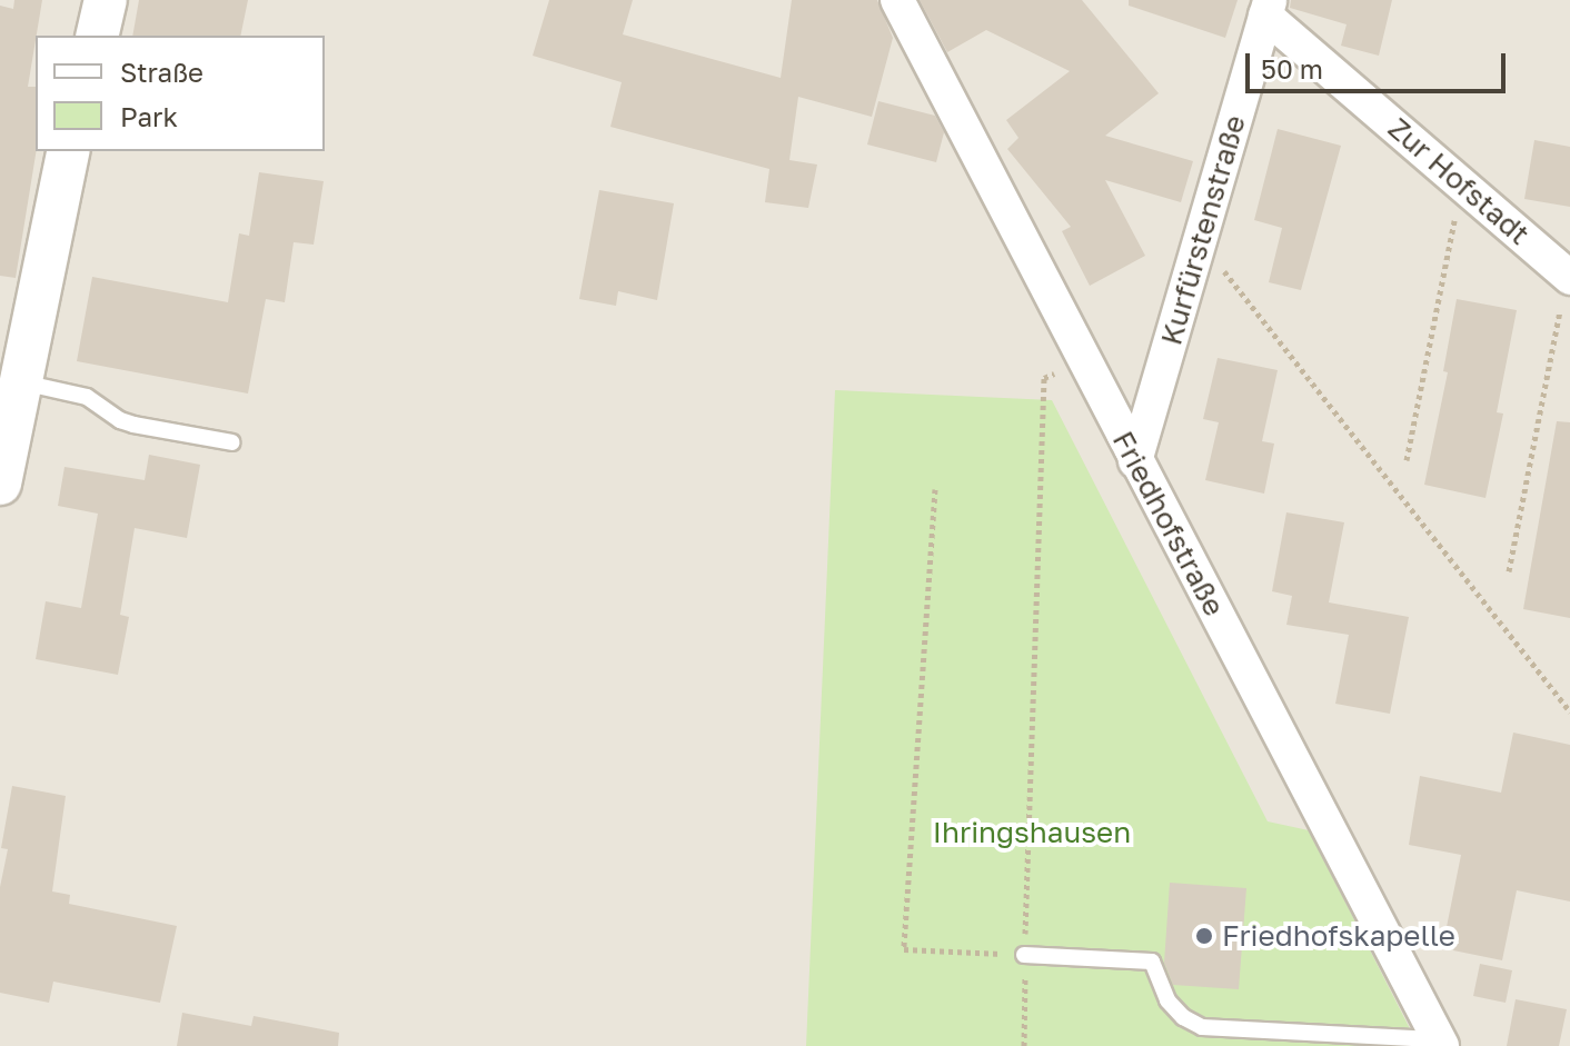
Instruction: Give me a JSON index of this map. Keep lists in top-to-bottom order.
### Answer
{
  "streets": {
    "street": ["Zur Hofstadt", "Kurfürstenstraße", "Friedhofstraße"]
  },
  "crossings": [
    ["Zur Hofstadt", "Kurfürstenstraße"],
    ["Kurfürstenstraße", "Friedhofstraße"]
  ],
  "parks": ["Ihringshausen"],
  "places": ["Friedhofskapelle"],
  "legend": ["Straße", "Park"],
  "scale_bar": "50 m"
}
